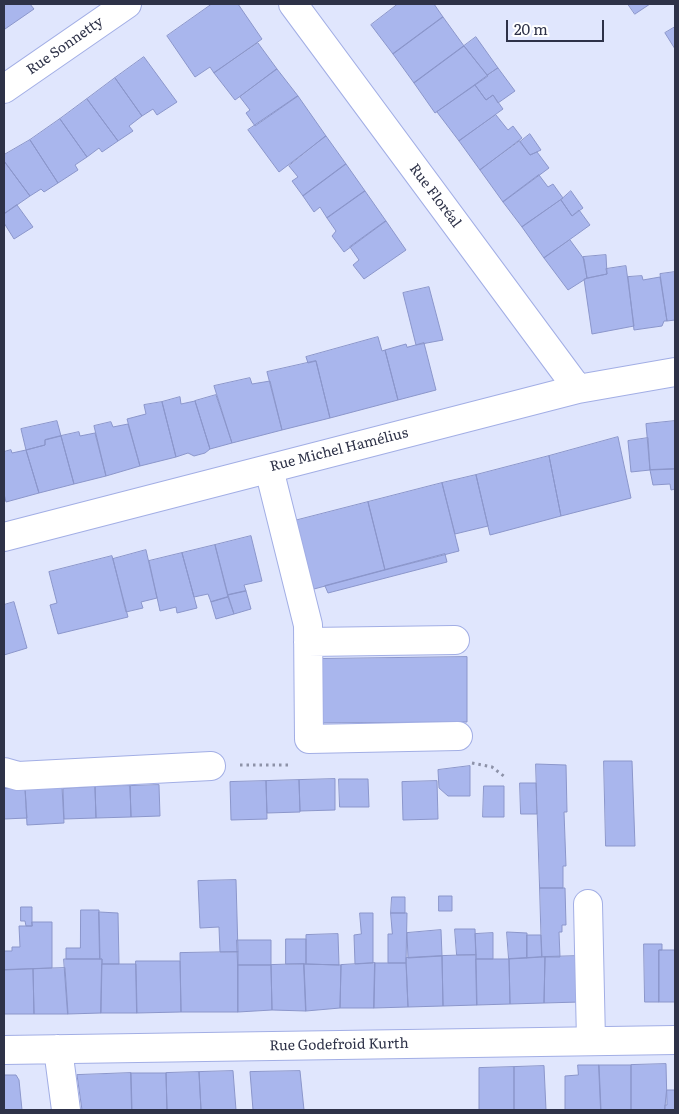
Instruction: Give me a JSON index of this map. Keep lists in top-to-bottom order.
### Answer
{
  "streets": {
    "street": [
      "Rue Sonnetty",
      "Rue Floréal",
      "Rue Michel Hamélius",
      "Rue Godefroid Kurth"
    ]
  },
  "crossings": [
    ["Rue Floréal", "Rue Michel Hamélius"]
  ],
  "scale_bar": "20 m"
}
